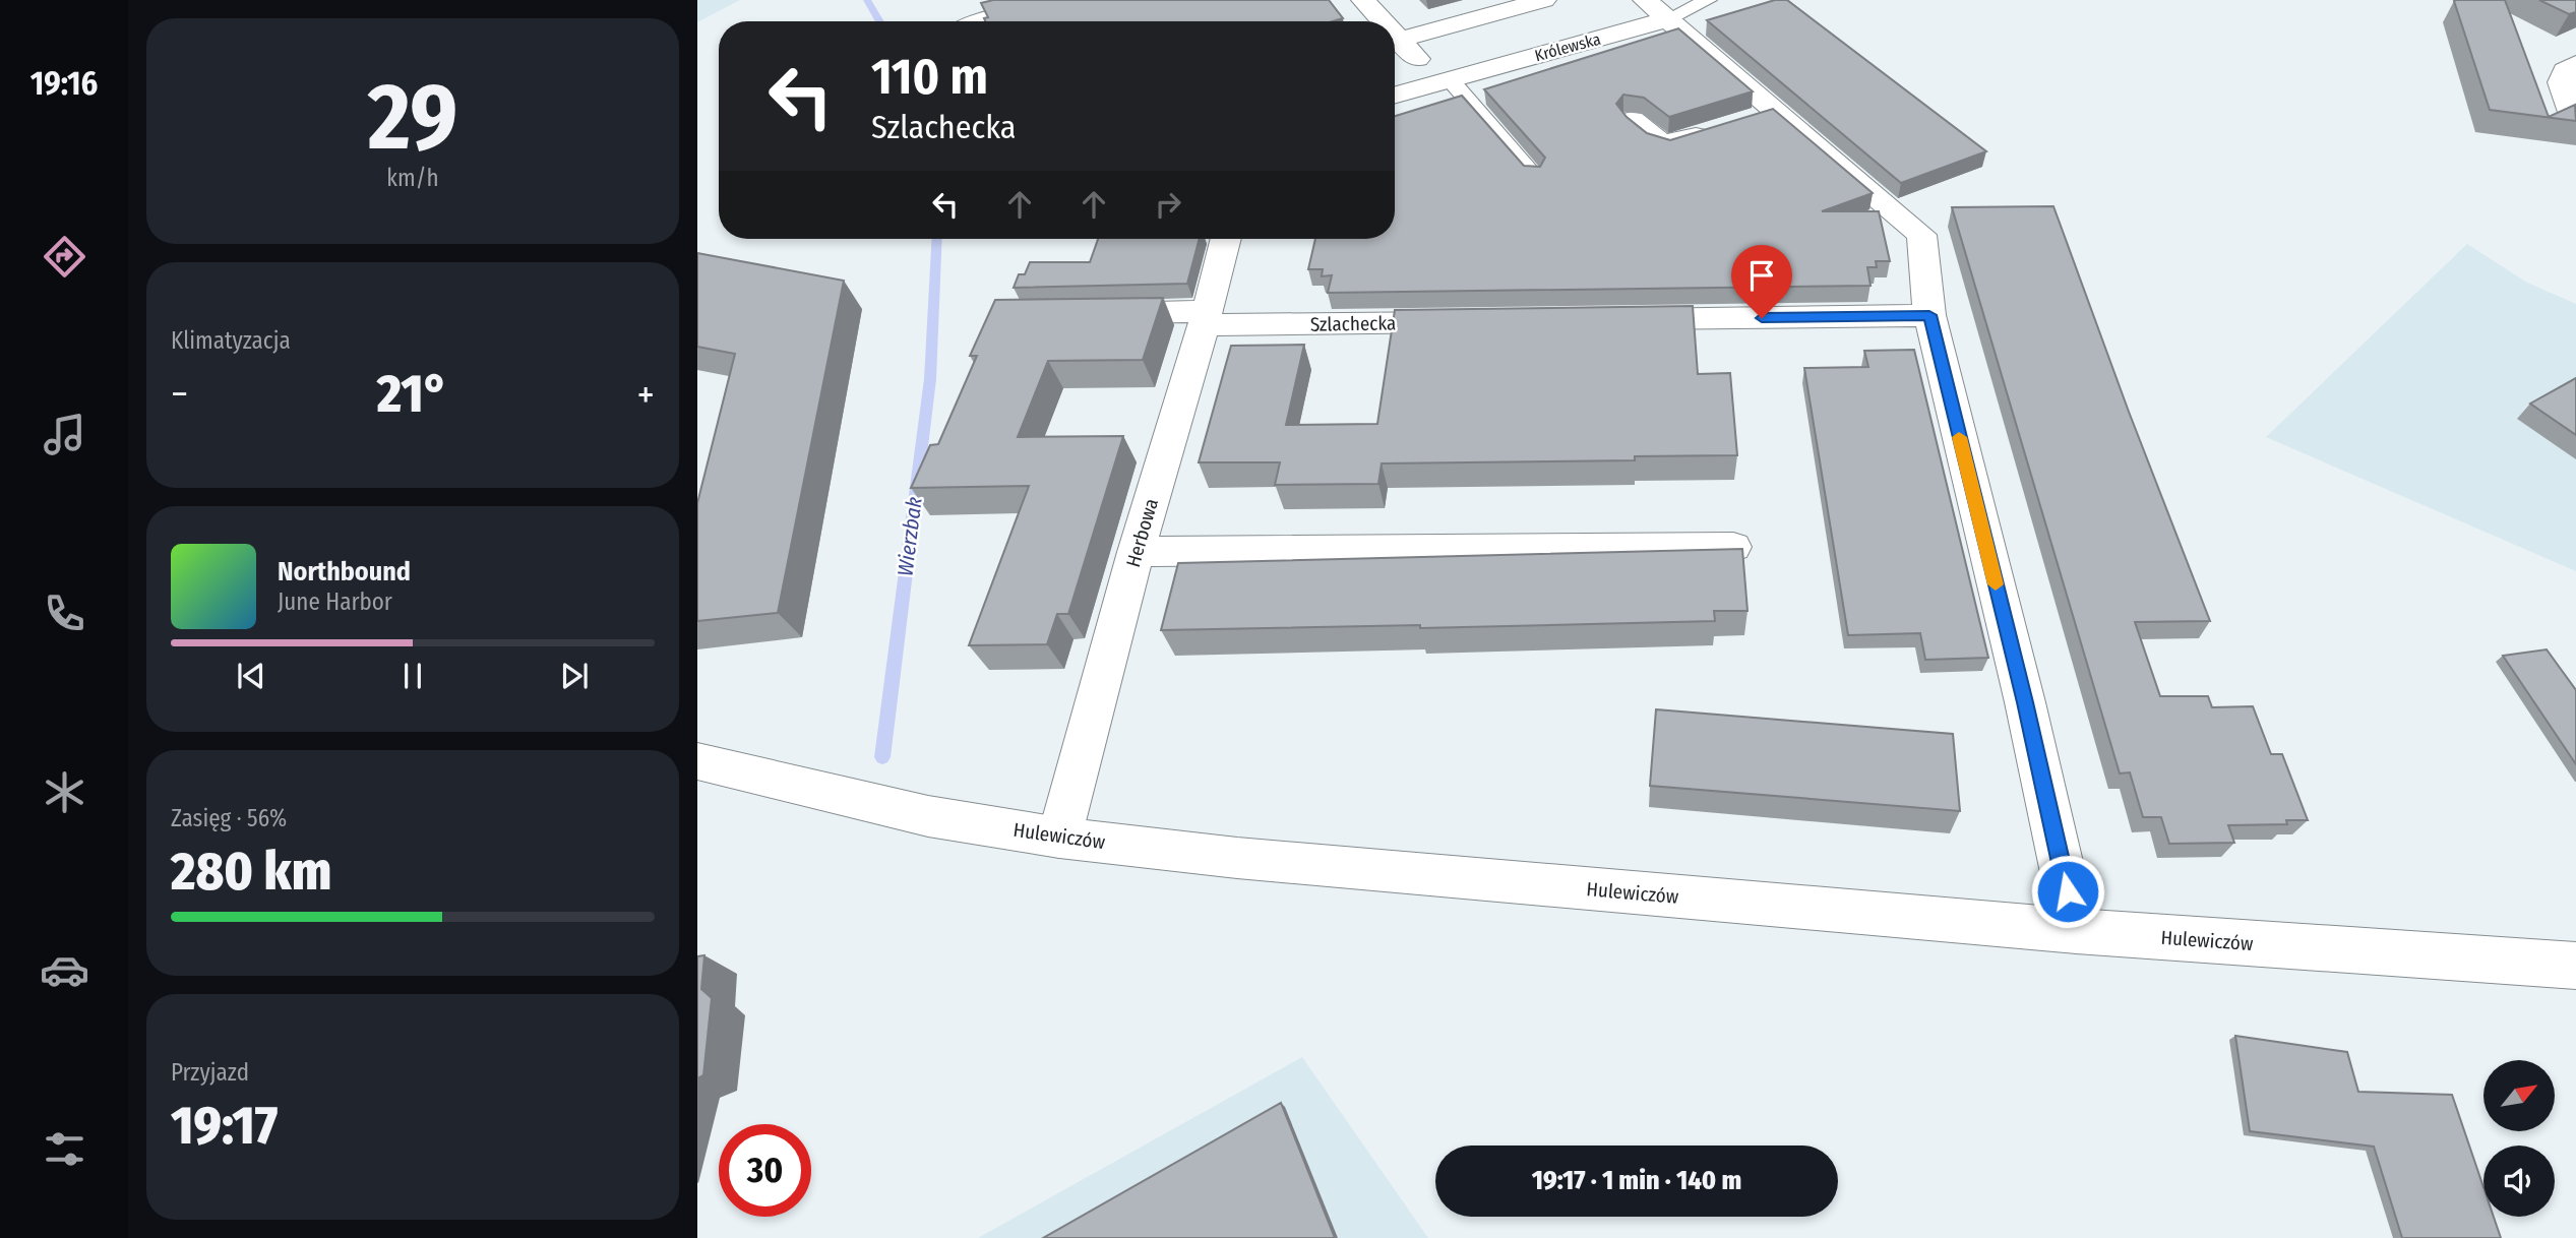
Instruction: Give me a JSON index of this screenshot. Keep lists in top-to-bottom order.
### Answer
{
  "streets": {
    "street": [
      "Królewska",
      "Szlachecka",
      "Herbowa",
      "Hulewiczów"
    ]
  },
  "crossings": [
    ["Szlachecka", "Herbowa"],
    ["Herbowa", "Hulewiczów"]
  ],
  "water": ["Wierzbak"],
  "north": "top right",
  "page": {
    "tabs": "19:16",
    "tile": [
      ["29", "km/h"],
      "Klimatyzacja",
      ["Zasięg · 56%", "280 km"],
      ["Przyjazd", "19:17"]
    ],
    "turn": ["110 m", "Szlachecka"],
    "heat": ["−", "21°", "+"],
    "song": ["Northbound", "June Harbor"],
    "limit": "30",
    "trip": "19:17 · 1 min · 140 m"
  }
}
